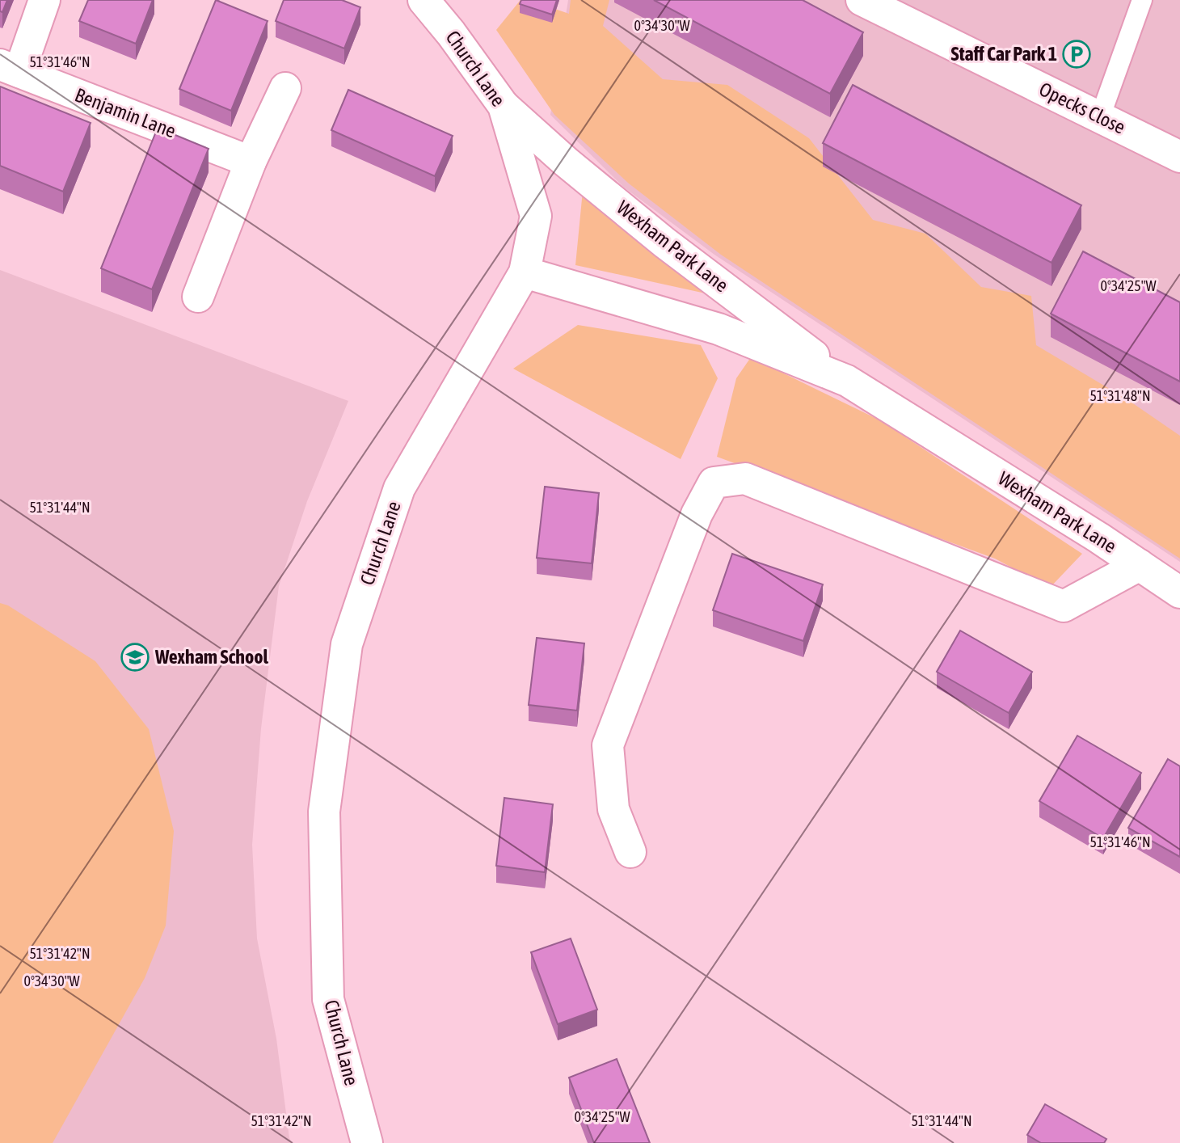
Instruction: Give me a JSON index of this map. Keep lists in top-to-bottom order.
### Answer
{
  "streets": {
    "street": [
      "Church Lane",
      "Opecks Close",
      "Benjamin Lane",
      "Wexham Park Lane"
    ]
  },
  "crossings": [
    ["Church Lane", "Wexham Park Lane"]
  ],
  "places": {
    "parking": ["Staff Car Park 1"],
    "school or university": ["Wexham School"]
  },
  "coordinates": [
    "0°34'30\"W",
    "51°31'46\"N",
    "0°34'25\"W",
    "51°31'48\"N",
    "51°31'44\"N",
    "51°31'42\"N"
  ]
}
